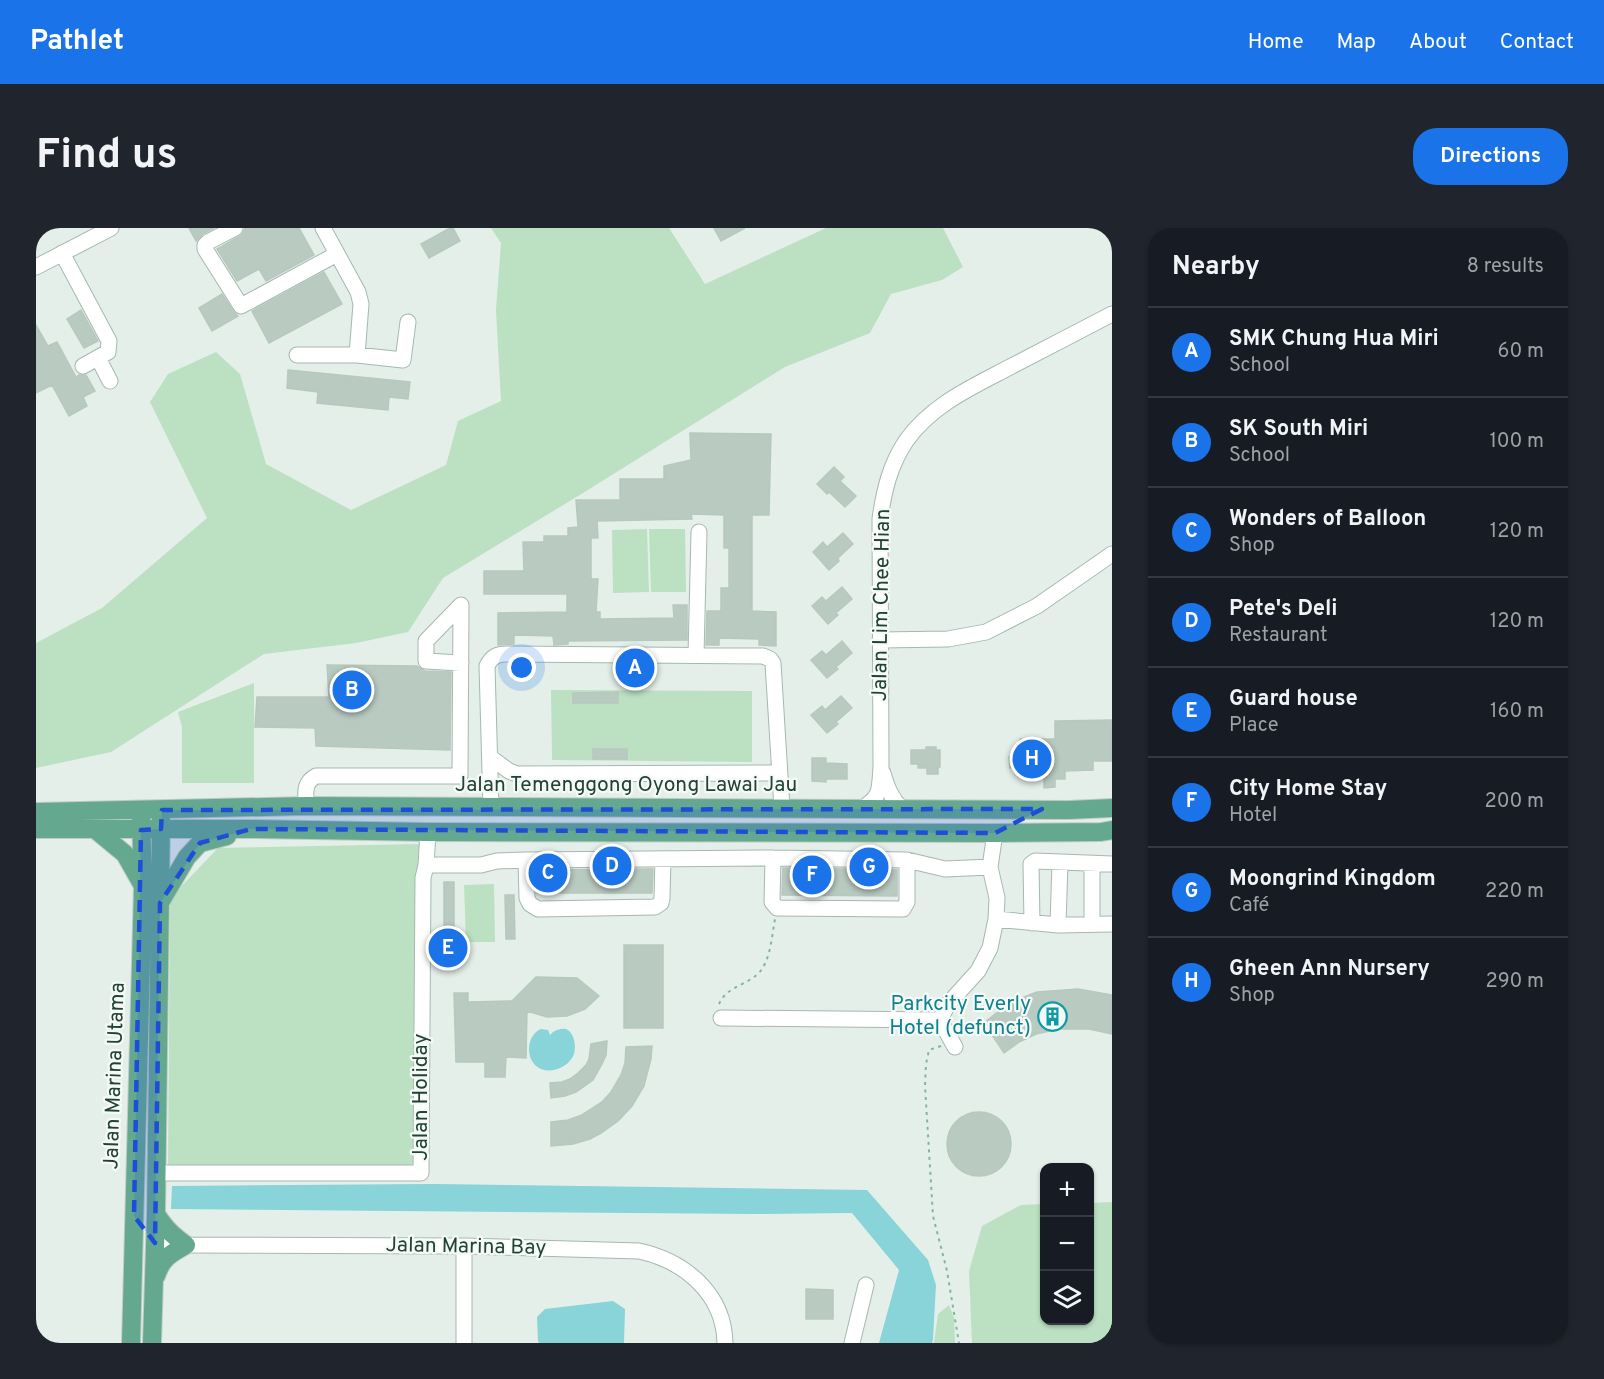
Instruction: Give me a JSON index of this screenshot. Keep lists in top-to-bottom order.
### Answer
{
  "streets": {
    "main road": ["Jalan Temenggong Oyong Lawai Jau", "Jalan Marina Utama"],
    "street": ["Jalan Lim Chee Hian", "Jalan Holiday", "Jalan Marina Bay"]
  },
  "crossings": [
    ["Jalan Lim Chee Hian", "Jalan Temenggong Oyong Lawai Jau"],
    ["Jalan Temenggong Oyong Lawai Jau", "Jalan Marina Utama"],
    ["Jalan Marina Utama", "Jalan Holiday"],
    ["Jalan Marina Utama", "Jalan Marina Bay"]
  ],
  "places": {
    "building": ["Parkcity Everly Hotel (defunct)"]
  },
  "page": {
    "header": "Pathlet",
    "nav": [
      "Home",
      "Map",
      "About",
      "Contact"
    ],
    "buttons": "Directions",
    "title": "Find us",
    "heading": ["Nearby", "8 results"],
    "list": [
      {
        "mark": "A",
        "name": "SMK Chung Hua Miri",
        "note": "School",
        "value": "60 m"
      },
      {
        "mark": "B",
        "name": "SK South Miri",
        "note": "School",
        "value": "100 m"
      },
      {
        "mark": "C",
        "name": "Wonders of Balloon",
        "note": "Shop",
        "value": "120 m"
      },
      {
        "mark": "D",
        "name": "Pete's Deli",
        "note": "Restaurant",
        "value": "120 m"
      },
      {
        "mark": "E",
        "name": "Guard house",
        "note": "Place",
        "value": "160 m"
      },
      {
        "mark": "F",
        "name": "City Home Stay",
        "note": "Hotel",
        "value": "200 m"
      },
      {
        "mark": "G",
        "name": "Moongrind Kingdom",
        "note": "Café",
        "value": "220 m"
      },
      {
        "mark": "H",
        "name": "Gheen Ann Nursery",
        "note": "Shop",
        "value": "290 m"
      }
    ],
    "pins": [
      "A",
      "B",
      "H",
      "D",
      "G",
      "C",
      "F",
      "E"
    ],
    "map_buttons": ["+", "−"]
  }
}
